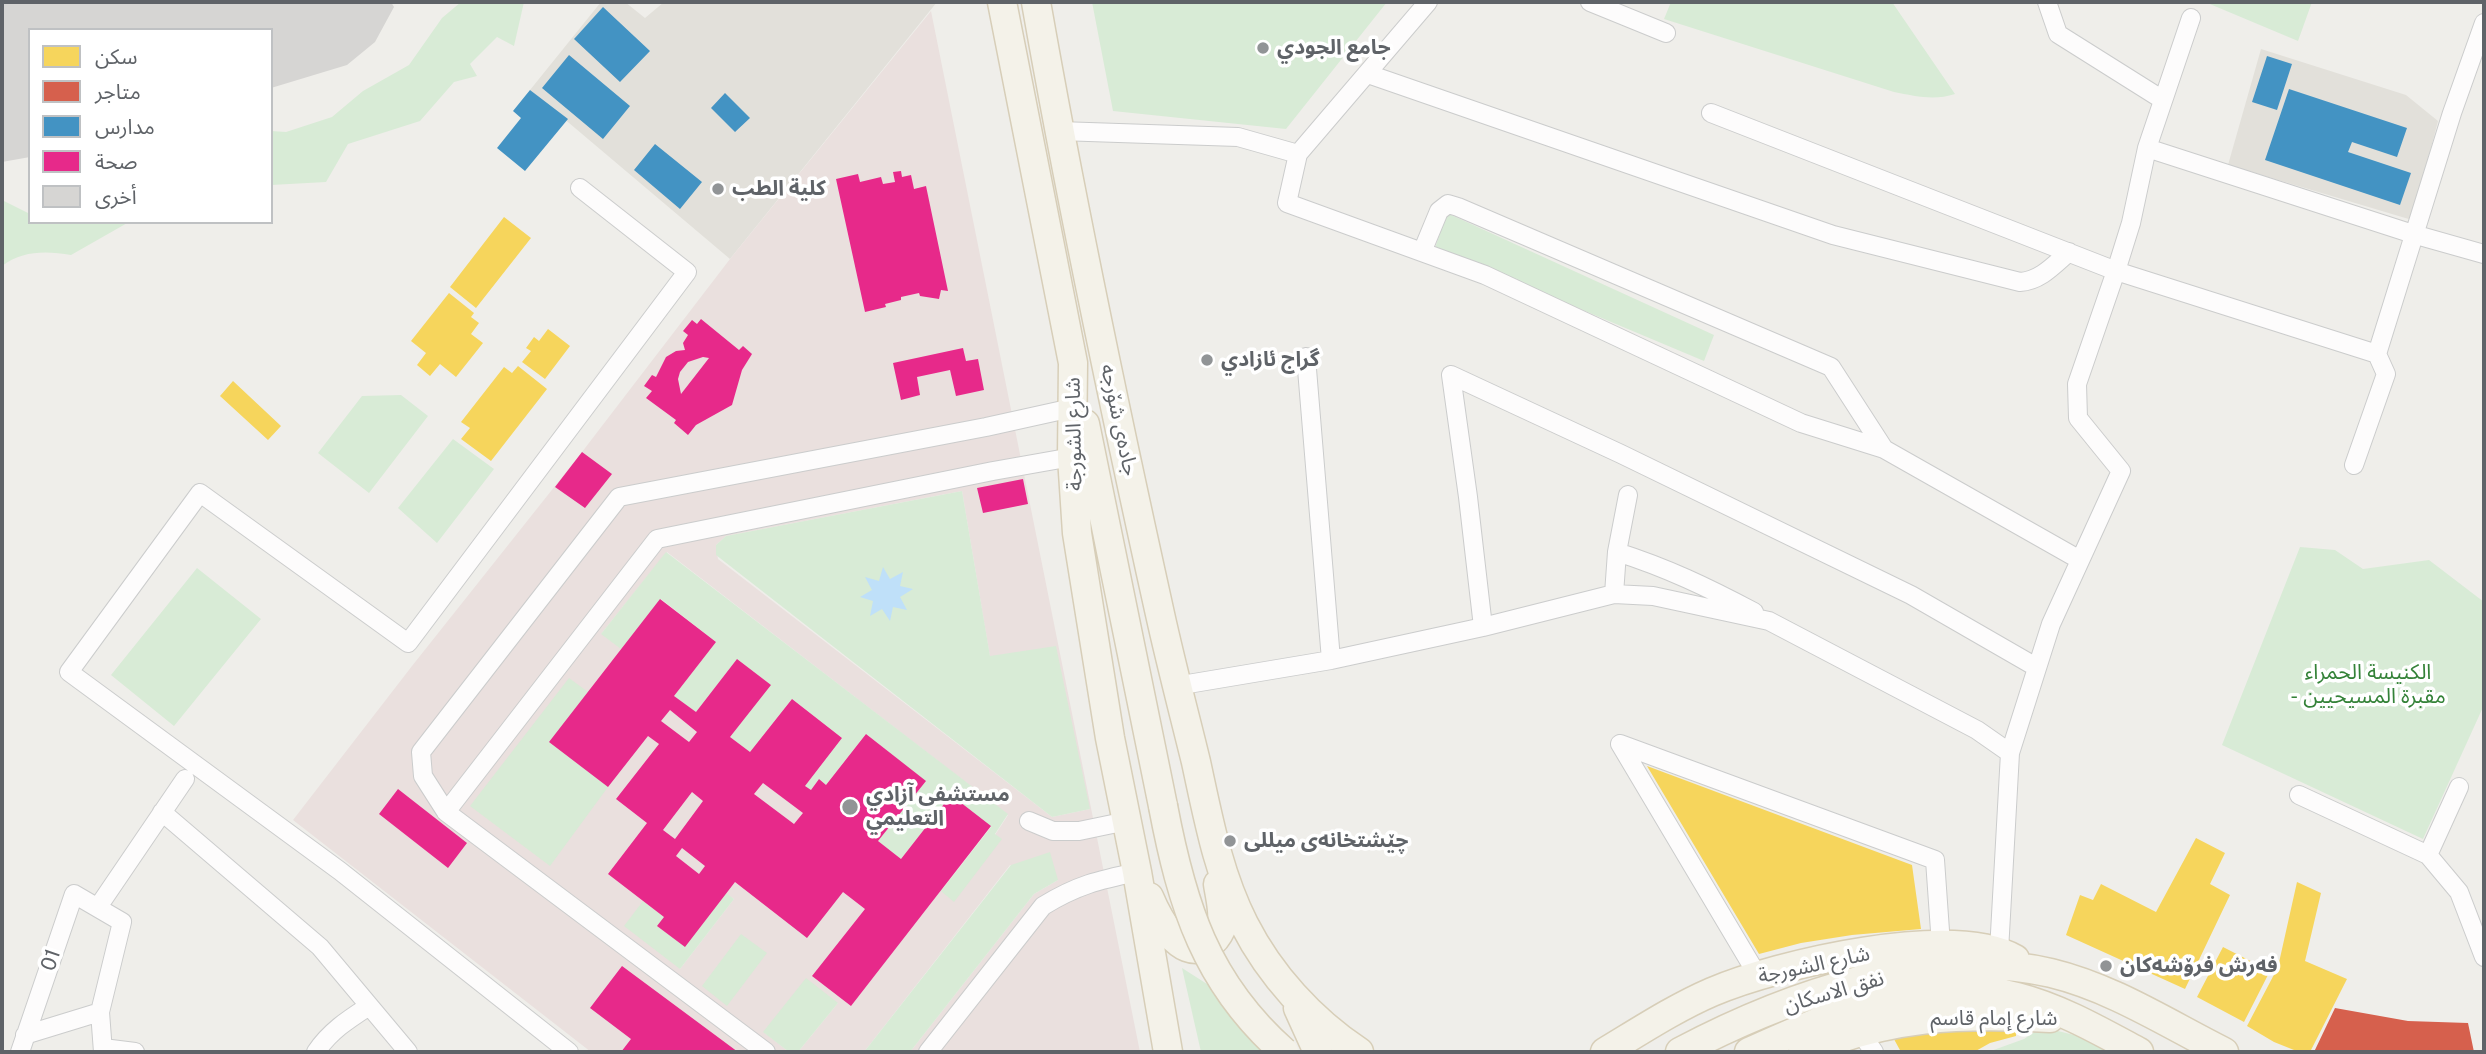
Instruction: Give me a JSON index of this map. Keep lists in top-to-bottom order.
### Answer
{
  "streets": {
    "main road": [
      "جادەی شۆرجە",
      "شارع الشورجة",
      "نفق الاسكان",
      "شارع إمام قاسم"
    ],
    "street": ["01"]
  },
  "crossings": [
    ["شارع الشورجة", "نفق الاسكان"],
    ["شارع الشورجة", "شارع إمام قاسم"]
  ],
  "parks": ["الكنيسة الحمراء - مقبرة المسيحيين"],
  "places": [
    "جامع الجودي",
    "كلية الطب",
    "گراج ئازادي",
    "مستشفى آزادي التعليمي",
    "چێشتخانەی میللی",
    "فەرش فرۆشەکان"
  ],
  "legend": [
    "سكن",
    "متاجر",
    "مدارس",
    "صحة",
    "أخرى"
  ]
}
